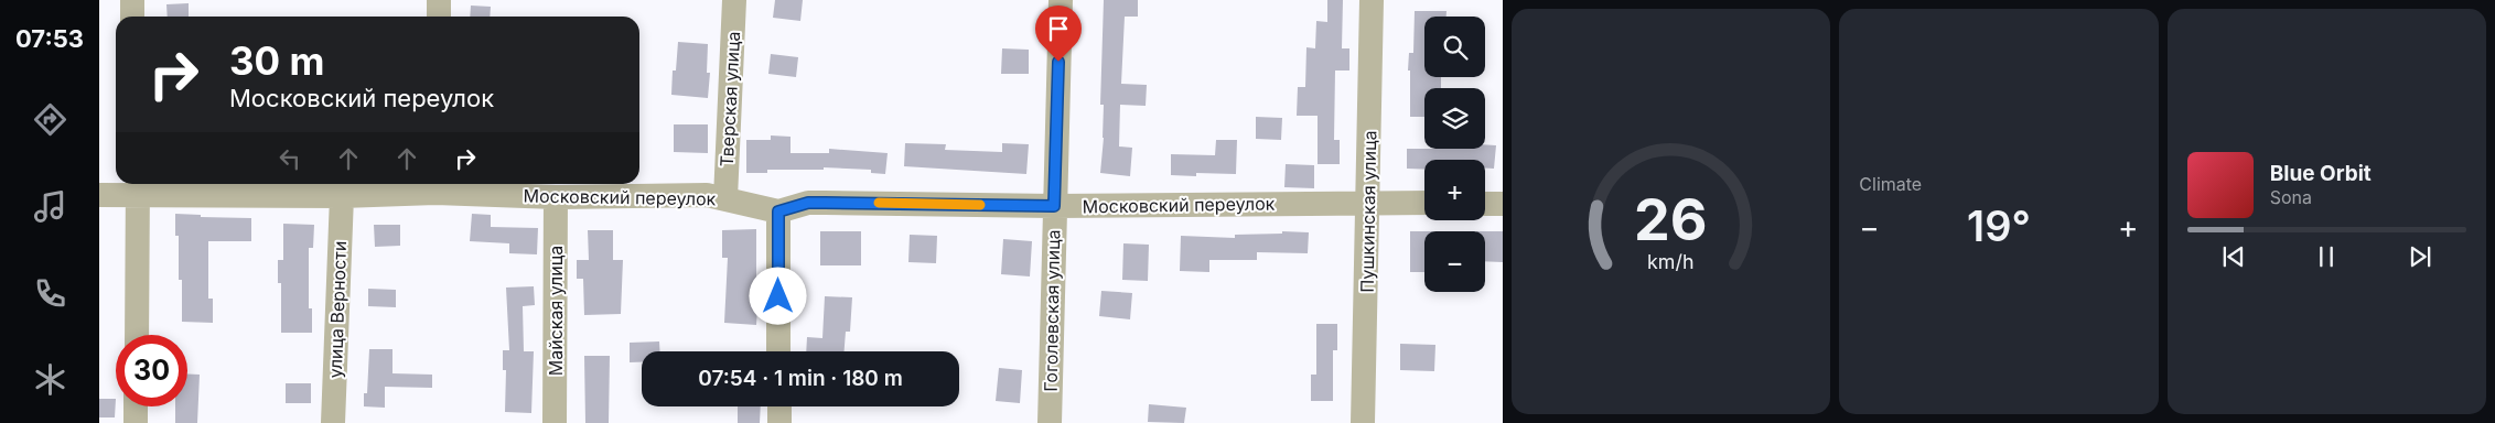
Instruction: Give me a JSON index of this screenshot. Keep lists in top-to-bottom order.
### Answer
{
  "streets": {
    "street": [
      "Тверская улица",
      "Московский переулок",
      "Пушкинская улица",
      "улица Верности",
      "Майская улица",
      "Гоголевская улица"
    ]
  },
  "crossings": [
    ["Тверская улица", "Московский переулок"],
    ["Московский переулок", "Пушкинская улица"],
    ["Московский переулок", "улица Верности"],
    ["Московский переулок", "Майская улица"],
    ["Московский переулок", "Гоголевская улица"]
  ],
  "page": {
    "tabs": "07:53",
    "tile": "Climate",
    "map_buttons": ["+", "−"],
    "turn": ["30 m", "Московский переулок"],
    "song": ["Blue Orbit", "Sona"],
    "heat": ["−", "19°", "+"],
    "limit": "30",
    "trip": "07:54 · 1 min · 180 m",
    "gauge": ["26", "km/h"]
  }
}
